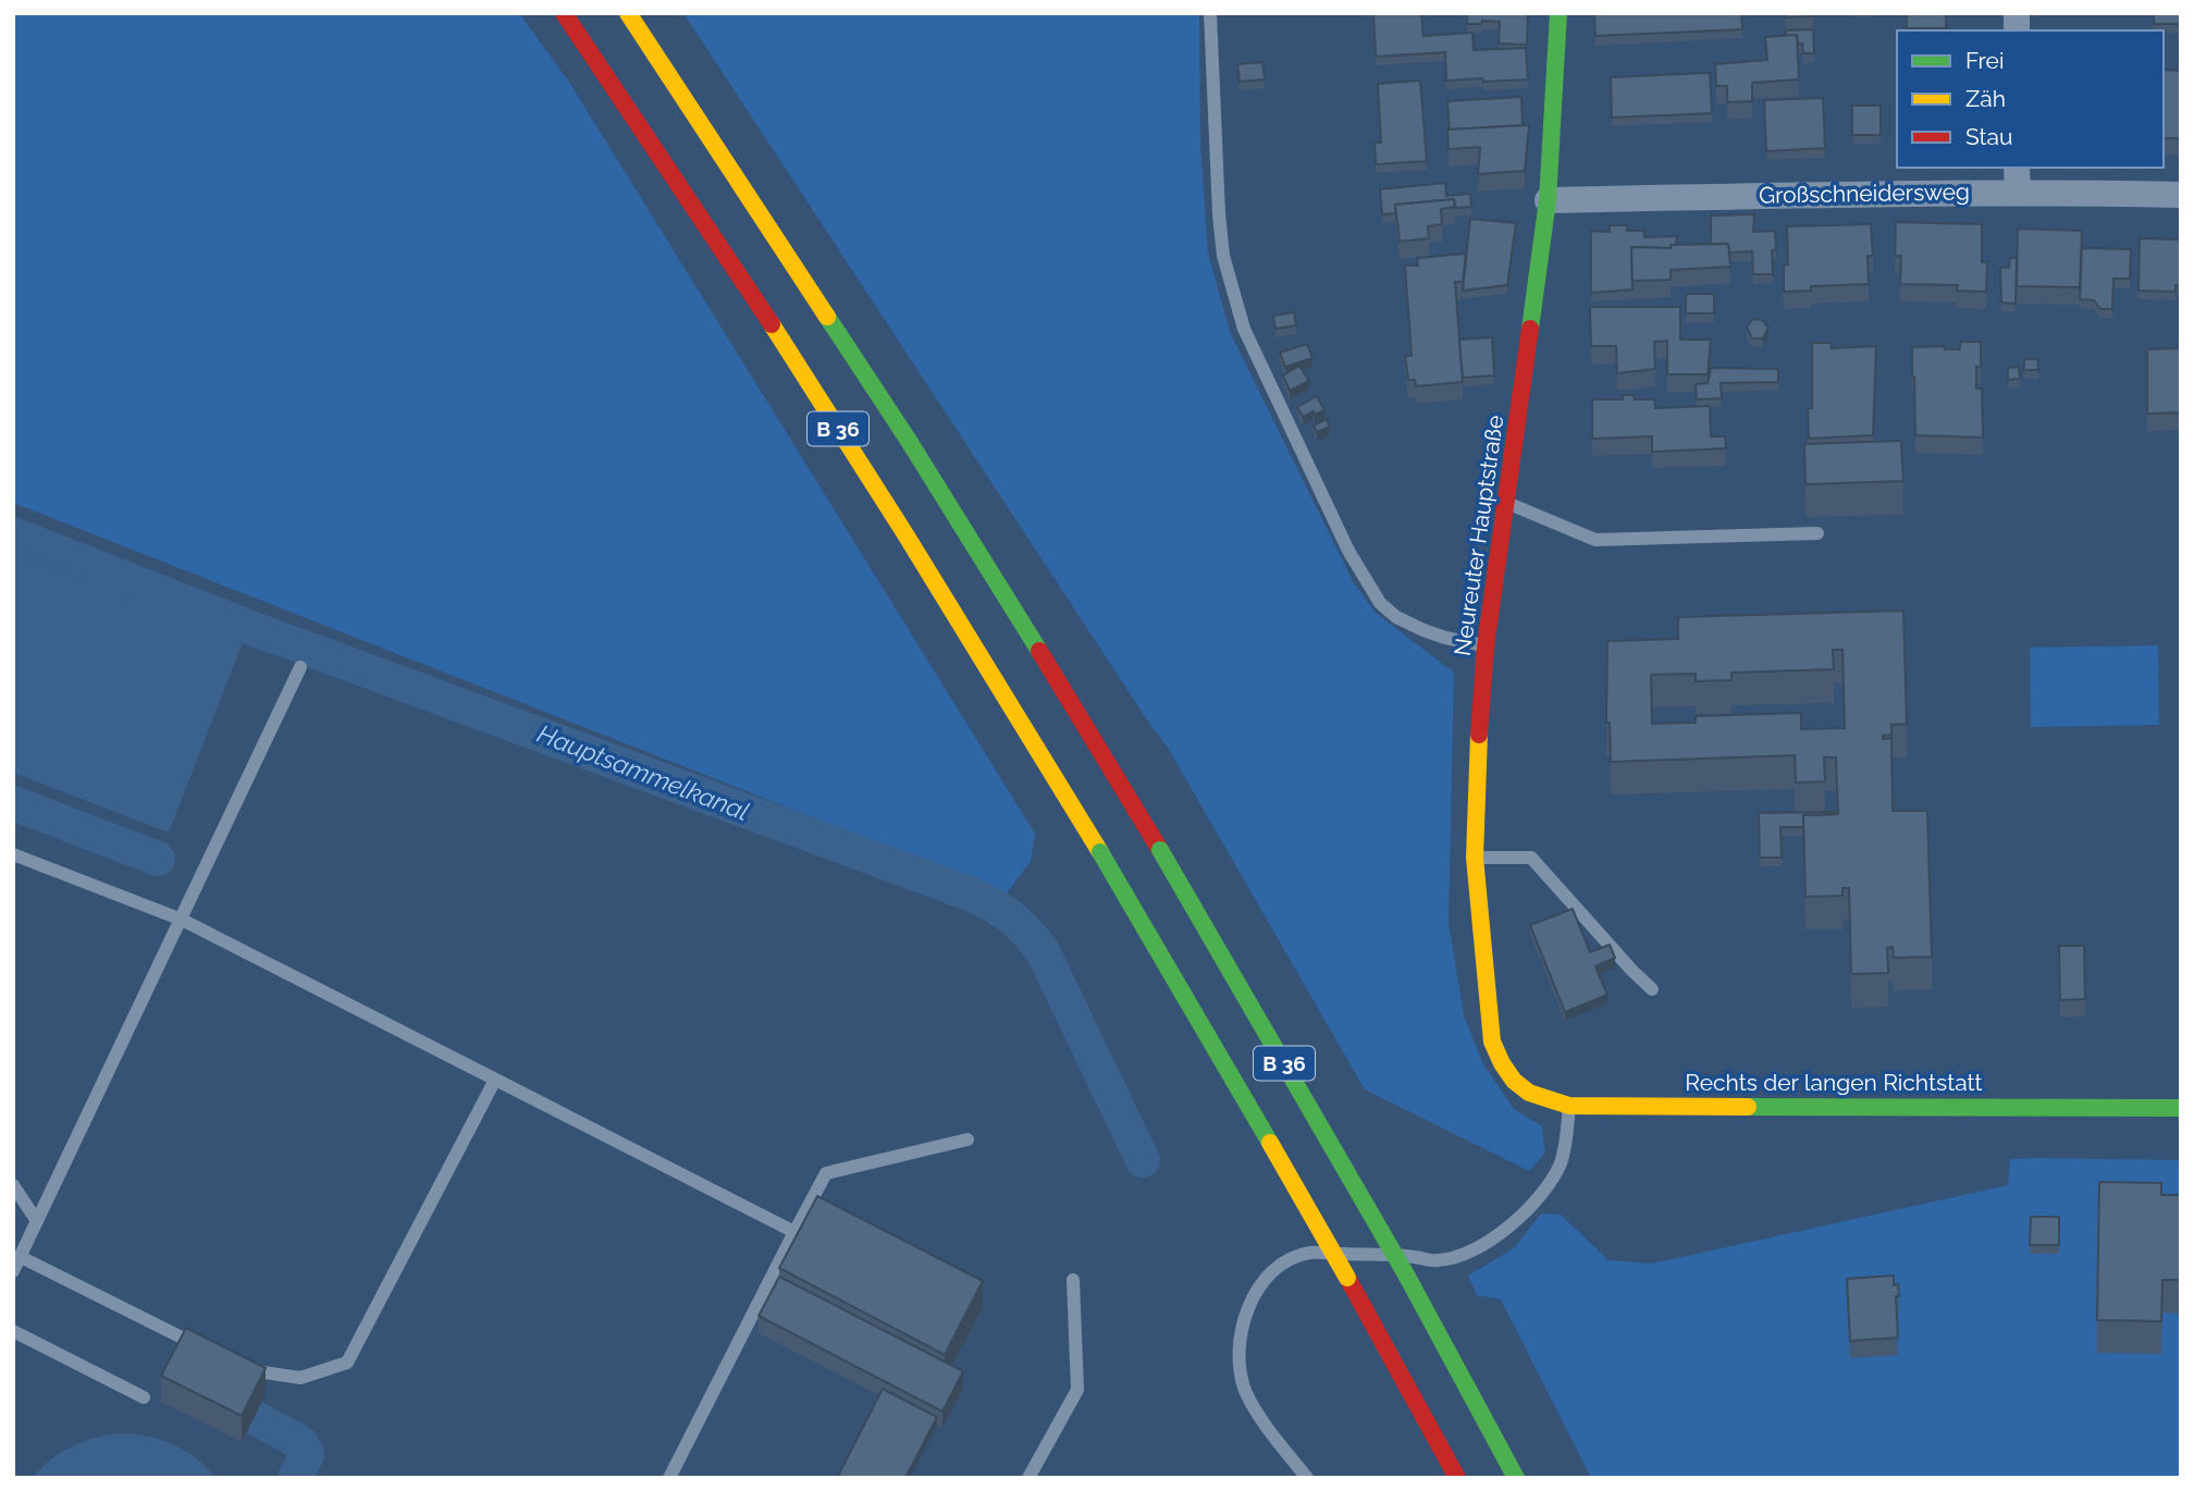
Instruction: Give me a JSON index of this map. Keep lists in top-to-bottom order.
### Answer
{
  "streets": {
    "main road": ["B 36", "Neureuter Hauptstraße", "Rechts der langen Richtstatt"],
    "street": ["Großschneidersweg"]
  },
  "crossings": [
    ["Großschneidersweg", "Neureuter Hauptstraße"],
    ["Neureuter Hauptstraße", "Rechts der langen Richtstatt"]
  ],
  "water": ["Hauptsammelkanal"],
  "legend": ["Frei", "Zäh", "Stau"]
}
